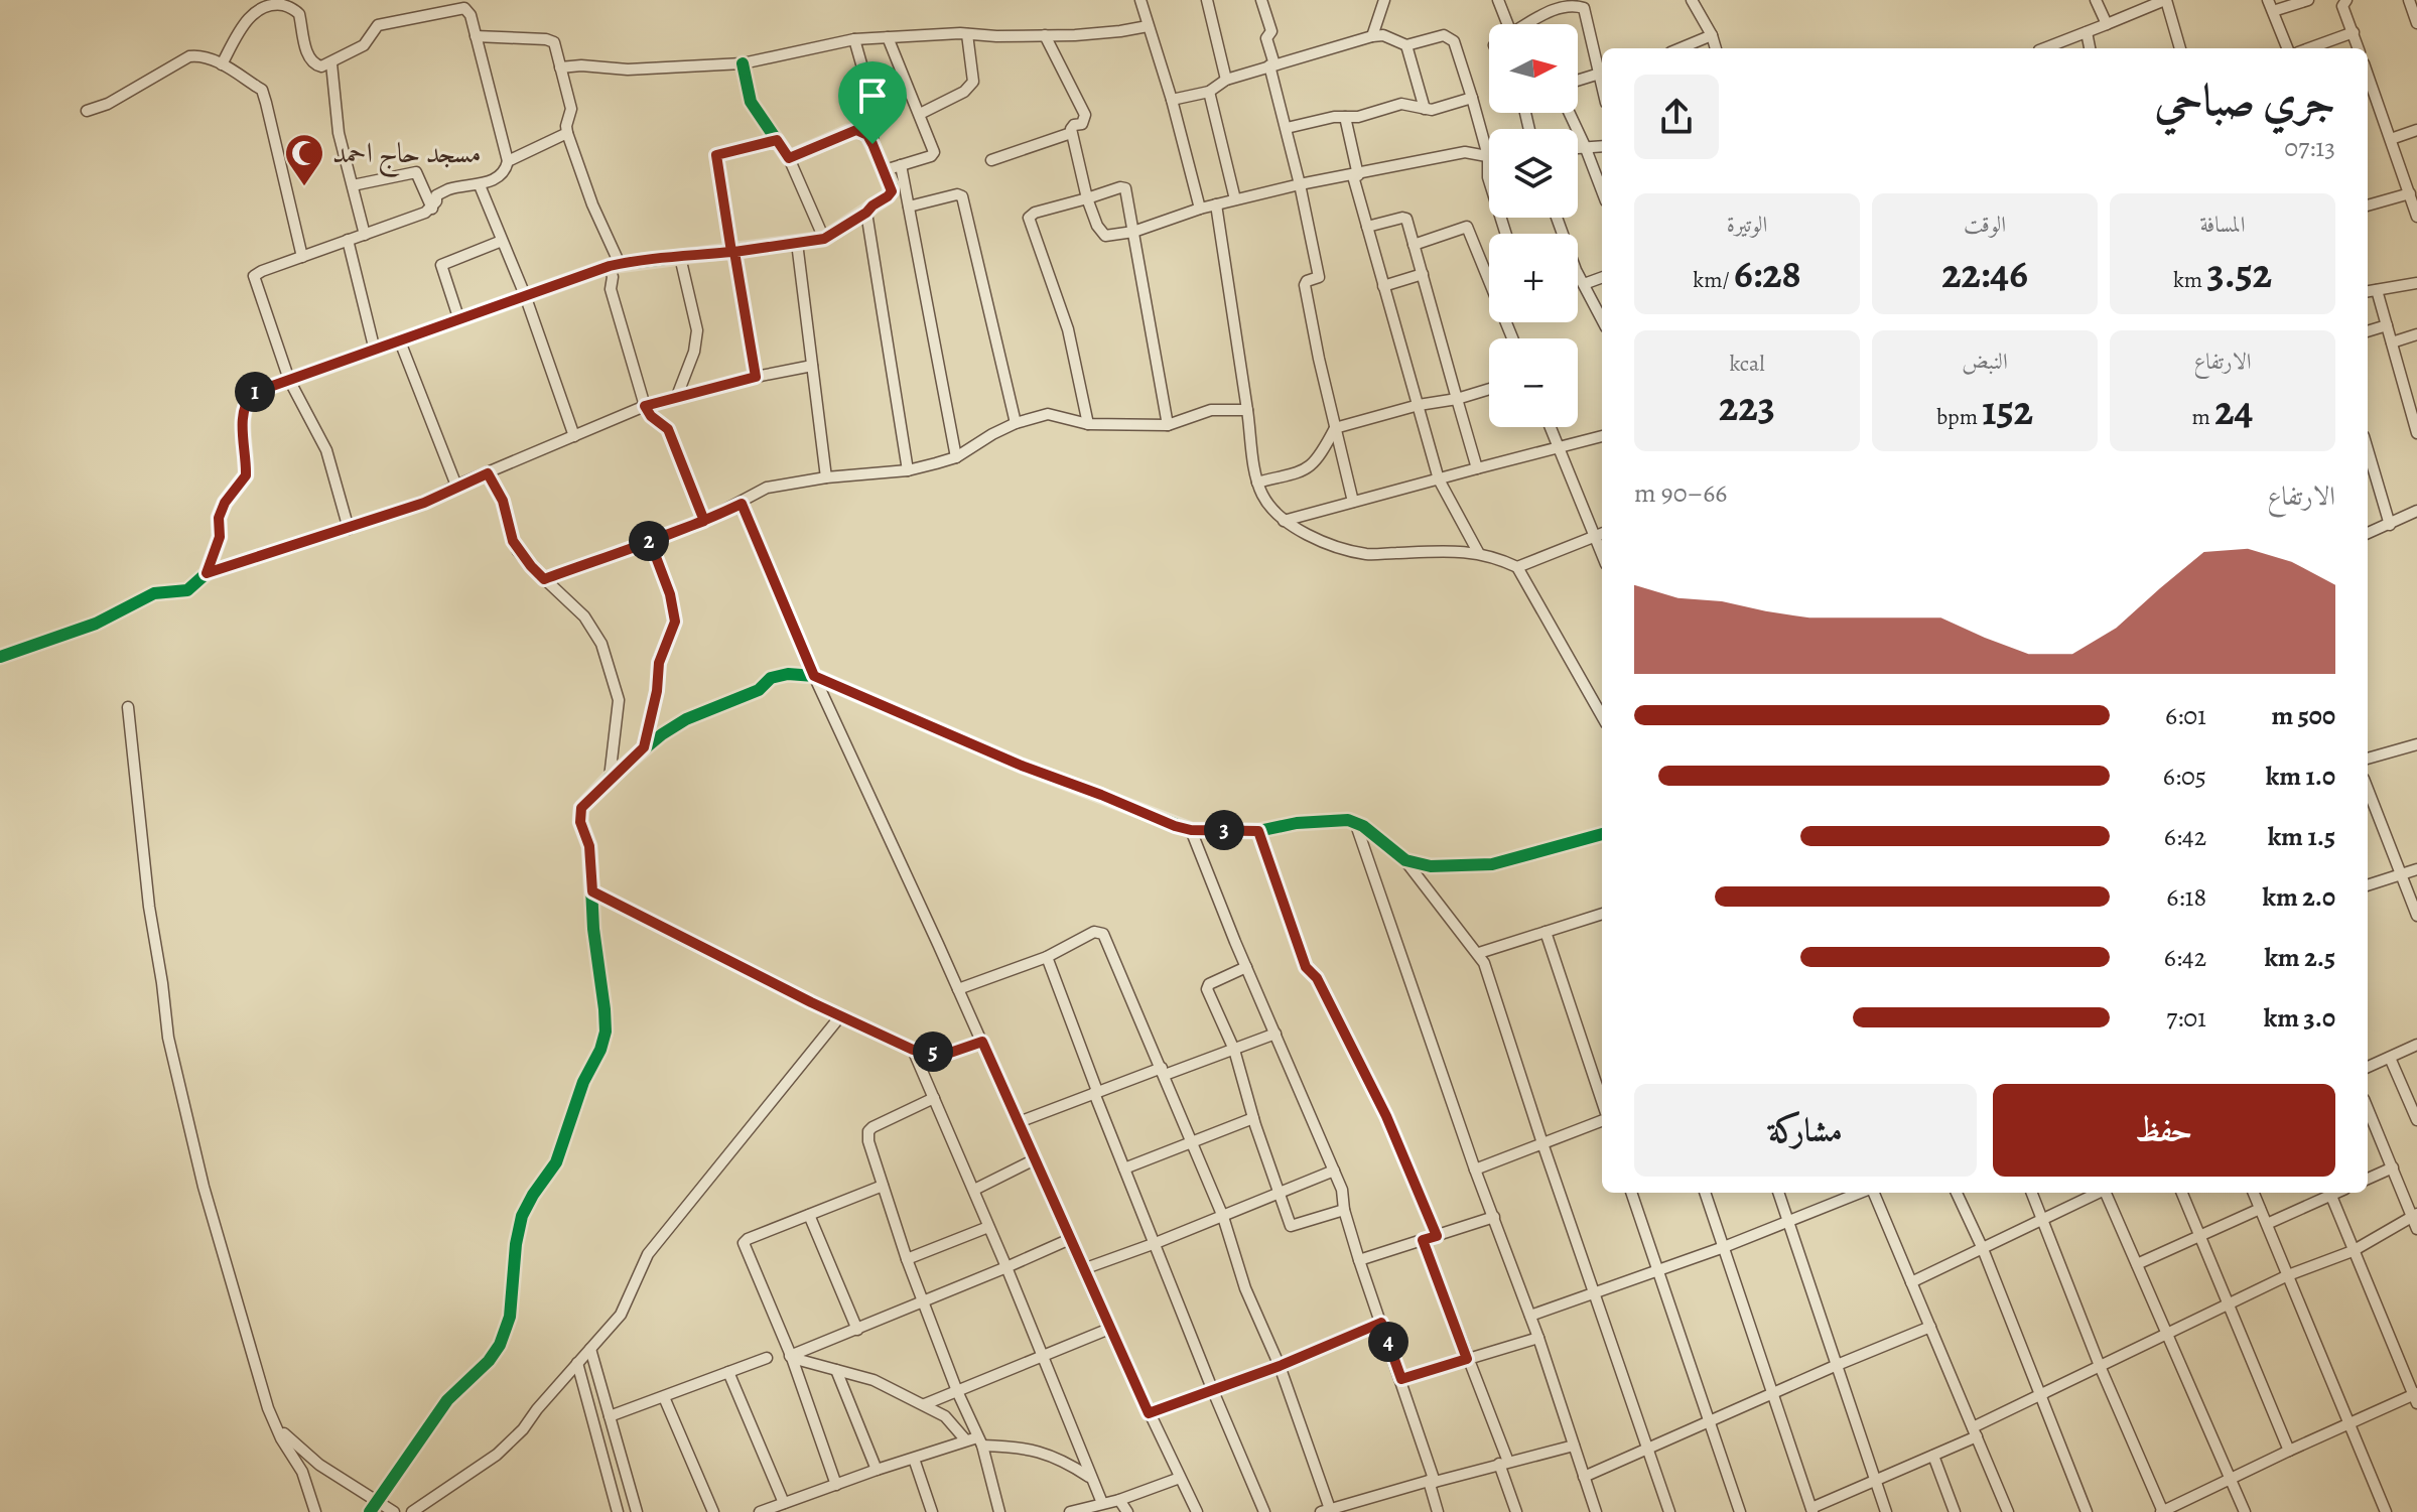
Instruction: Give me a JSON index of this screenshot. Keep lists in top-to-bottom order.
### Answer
{
  "places": {
    "mosque": ["مسجد حاج احمد"]
  },
  "north": "right",
  "page": {
    "map_buttons": ["+", "−"],
    "heading": ["جري صباحي", "07:13"],
    "stats": [
      ["المسافة", "3.52 km"],
      ["الوقت", "22:46"],
      ["الوتيرة", "6:28 /km"],
      ["الارتفاع", "24 m"],
      ["النبض", "152 bpm"],
      ["kcal", "223"]
    ],
    "pins": [
      "1",
      "2",
      "3",
      "5",
      "4"
    ],
    "chart": ["الارتفاع", "66–90 m"],
    "list": [
      {
        "name": "500 m",
        "note": "6:01"
      },
      {
        "name": "1.0 km",
        "note": "6:05"
      },
      {
        "name": "1.5 km",
        "note": "6:42"
      },
      {
        "name": "2.0 km",
        "note": "6:18"
      },
      {
        "name": "2.5 km",
        "note": "6:42"
      },
      {
        "name": "3.0 km",
        "note": "7:01"
      }
    ],
    "buttons": ["حفظ", "مشاركة"]
  }
}
